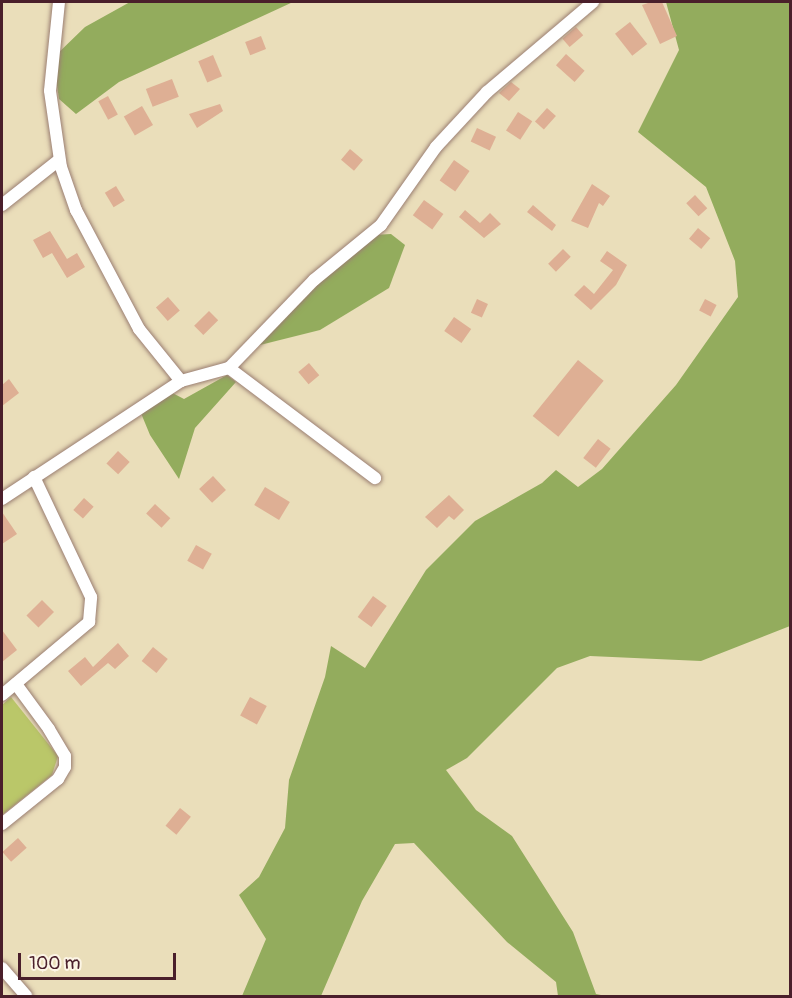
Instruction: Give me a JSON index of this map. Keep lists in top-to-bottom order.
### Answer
{
  "scale_bar": "100 m"
}
